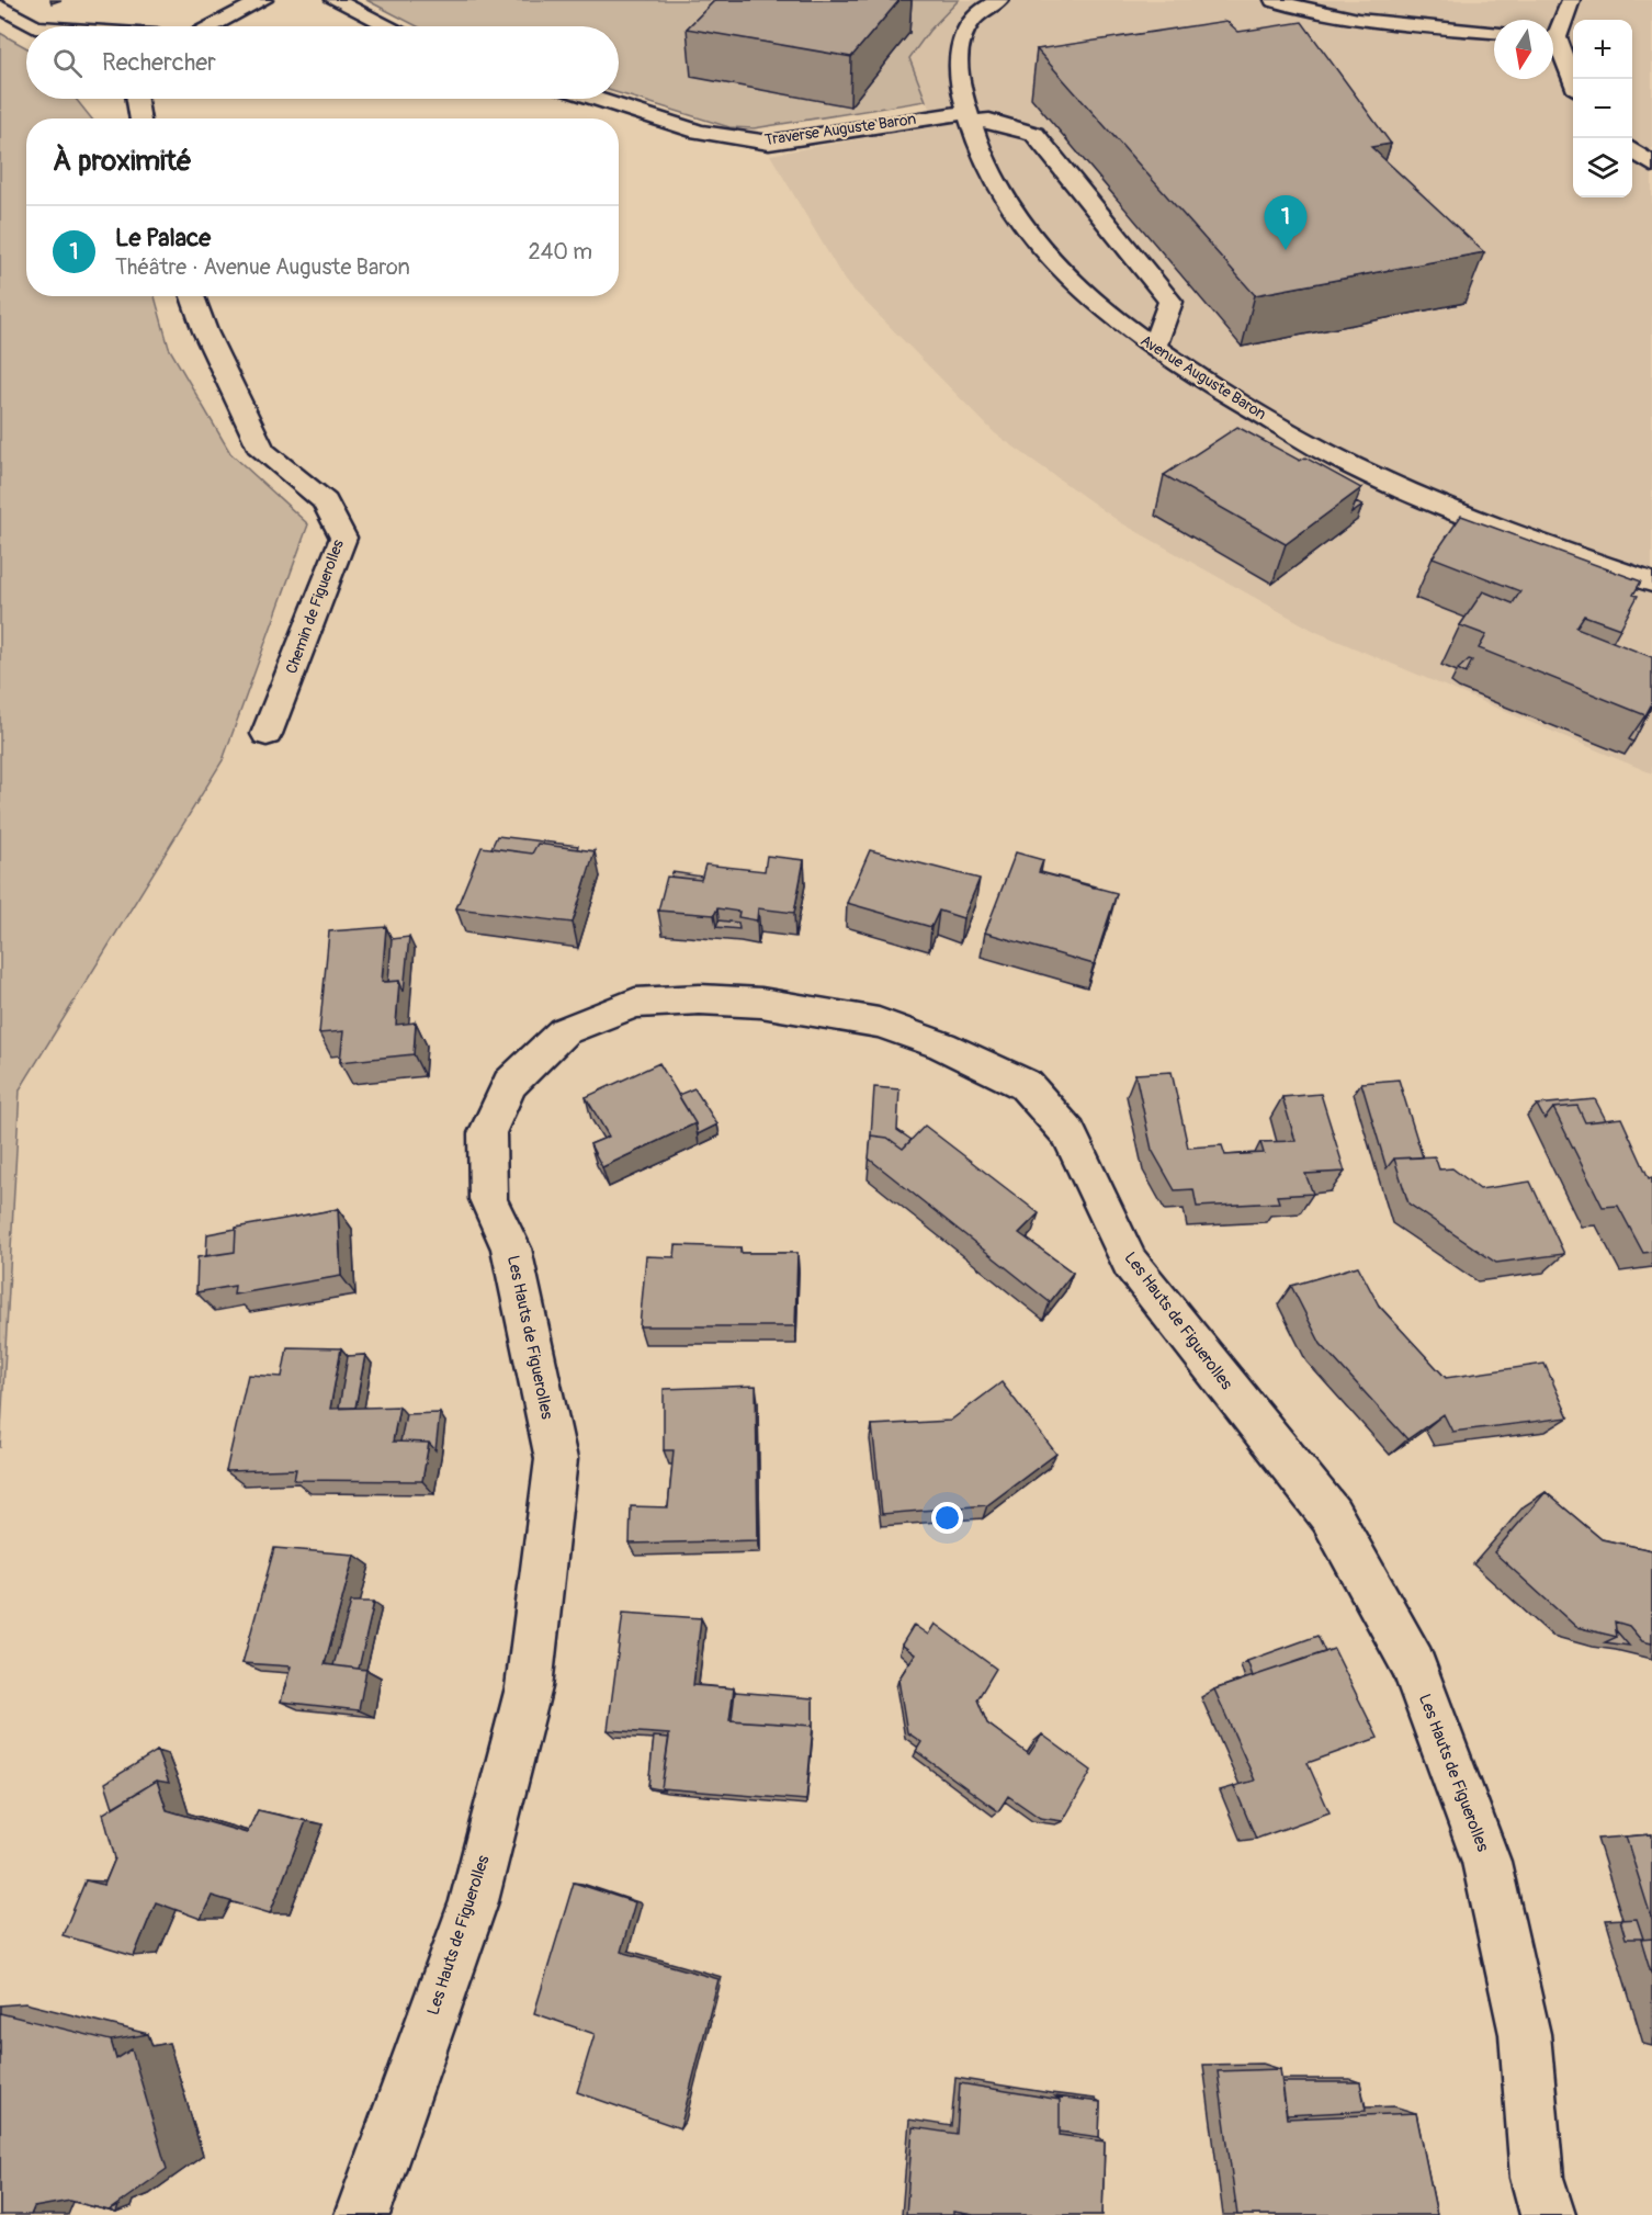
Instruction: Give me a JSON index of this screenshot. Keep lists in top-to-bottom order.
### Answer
{
  "streets": {
    "street": [
      "Traverse Auguste Baron",
      "Avenue Auguste Baron",
      "Chemin de Figuerolles",
      "Les Hauts de Figuerolles"
    ]
  },
  "crossings": [
    ["Traverse Auguste Baron", "Avenue Auguste Baron"]
  ],
  "north": "bottom",
  "page": {
    "map_buttons": ["+", "−"],
    "search": "Rechercher",
    "heading": "À proximité",
    "pins": "1",
    "list": [
      {
        "mark": "1",
        "name": "Le Palace",
        "note": "Théâtre · Avenue Auguste Baron",
        "value": "240 m"
      }
    ]
  }
}
